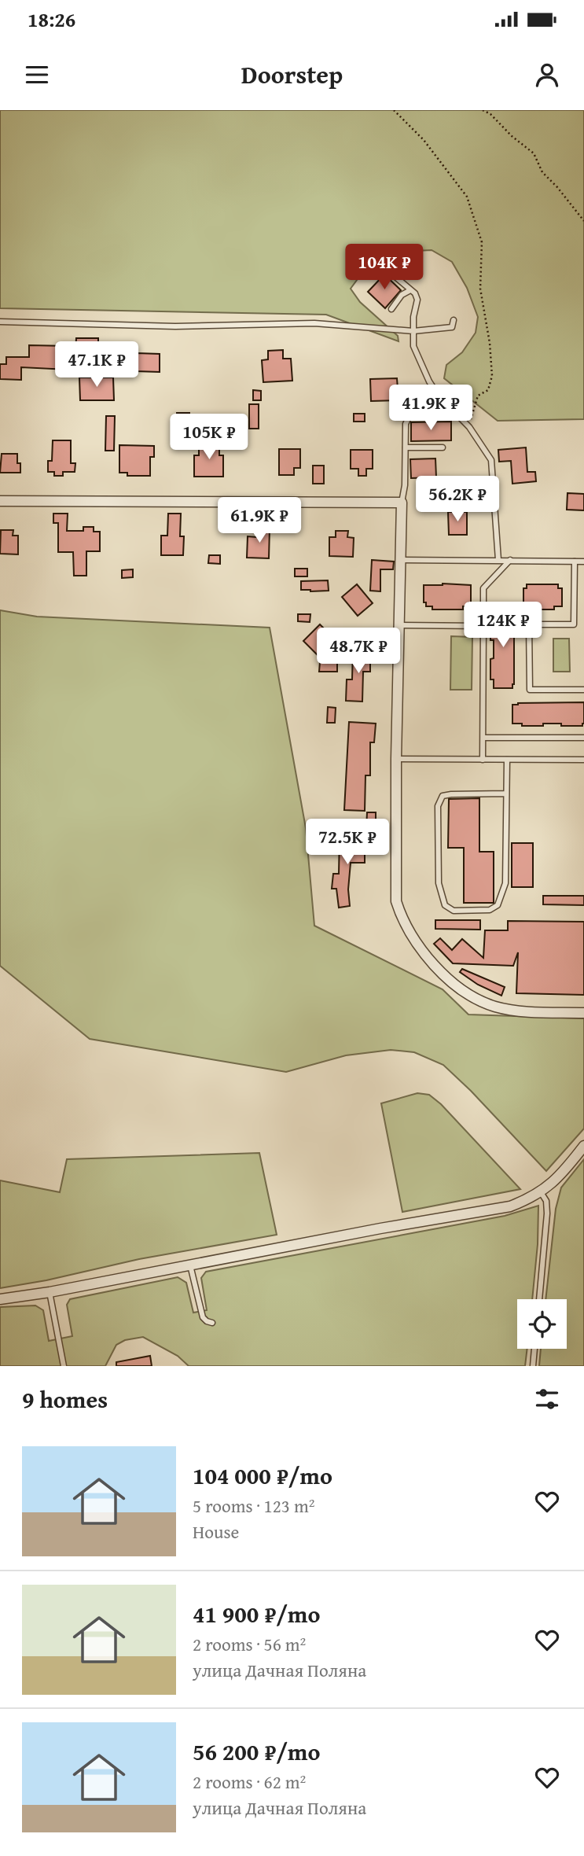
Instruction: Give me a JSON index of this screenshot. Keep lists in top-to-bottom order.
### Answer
{
  "page": {
    "status": "18:26",
    "header": "Doorstep",
    "price": [
      "104K ₽",
      "47.1K ₽",
      "41.9K ₽",
      "105K ₽",
      "56.2K ₽",
      "61.9K ₽",
      "124K ₽",
      "48.7K ₽",
      "72.5K ₽"
    ],
    "heading": "9 homes",
    "list": [
      {
        "name": "104 000 ₽/mo",
        "note": "5 rooms · 123 m² · House"
      },
      {
        "name": "41 900 ₽/mo",
        "note": "2 rooms · 56 m² · улица Дачная Поляна"
      },
      {
        "name": "56 200 ₽/mo",
        "note": "2 rooms · 62 m² · улица Дачная Поляна"
      }
    ]
  }
}
